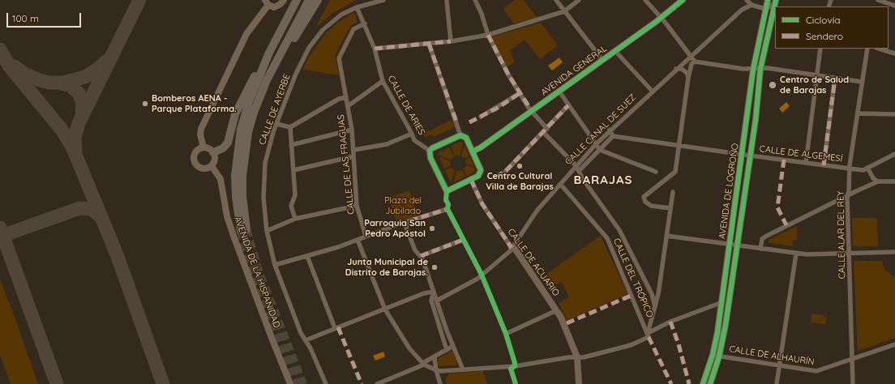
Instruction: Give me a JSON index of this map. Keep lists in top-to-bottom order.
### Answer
{
  "streets": {
    "street": [
      "AVENIDA GENERAL",
      "CALLE DE ARIES",
      "CALLE DE AYERBE",
      "CALLE CANAL DE SUEZ",
      "CALLE DE ALGEMESÍ",
      "CALLE DE LAS FRAGUAS",
      "AVENIDA DE LOGROÑO",
      "CALLE ALAR DEL REY",
      "CALLE DE ACUARIO",
      "AVENIDA DE LA HISPANIDAD",
      "CALLE DEL TRÓPICO",
      "CALLE DE ALHAURÍN"
    ]
  },
  "crossings": [
    ["CALLE DE ARIES", "CALLE DE AYERBE"],
    ["CALLE DE ARIES", "CALLE DE LAS FRAGUAS"],
    ["CALLE CANAL DE SUEZ", "CALLE DE ACUARIO"],
    ["CALLE CANAL DE SUEZ", "CALLE DEL TRÓPICO"],
    ["CALLE DE ALGEMESÍ", "AVENIDA DE LOGROÑO"],
    ["CALLE DE ALGEMESÍ", "CALLE ALAR DEL REY"],
    ["AVENIDA DE LOGROÑO", "CALLE DE ALHAURÍN"],
    ["CALLE ALAR DEL REY", "CALLE DE ALHAURÍN"]
  ],
  "districts": ["BARAJAS"],
  "parks": ["Plaza del Jubilado"],
  "places": [
    "Centro de Salud de Barajas",
    "Bomberos AENA - Parque Plataforma.",
    "Centro Cultural Villa de Barajas",
    "Parroquia San Pedro Apóstol",
    "Junta Municipal de Distrito de Barajas."
  ],
  "legend": ["Ciclovía", "Sendero"],
  "scale_bar": "100 m"
}
